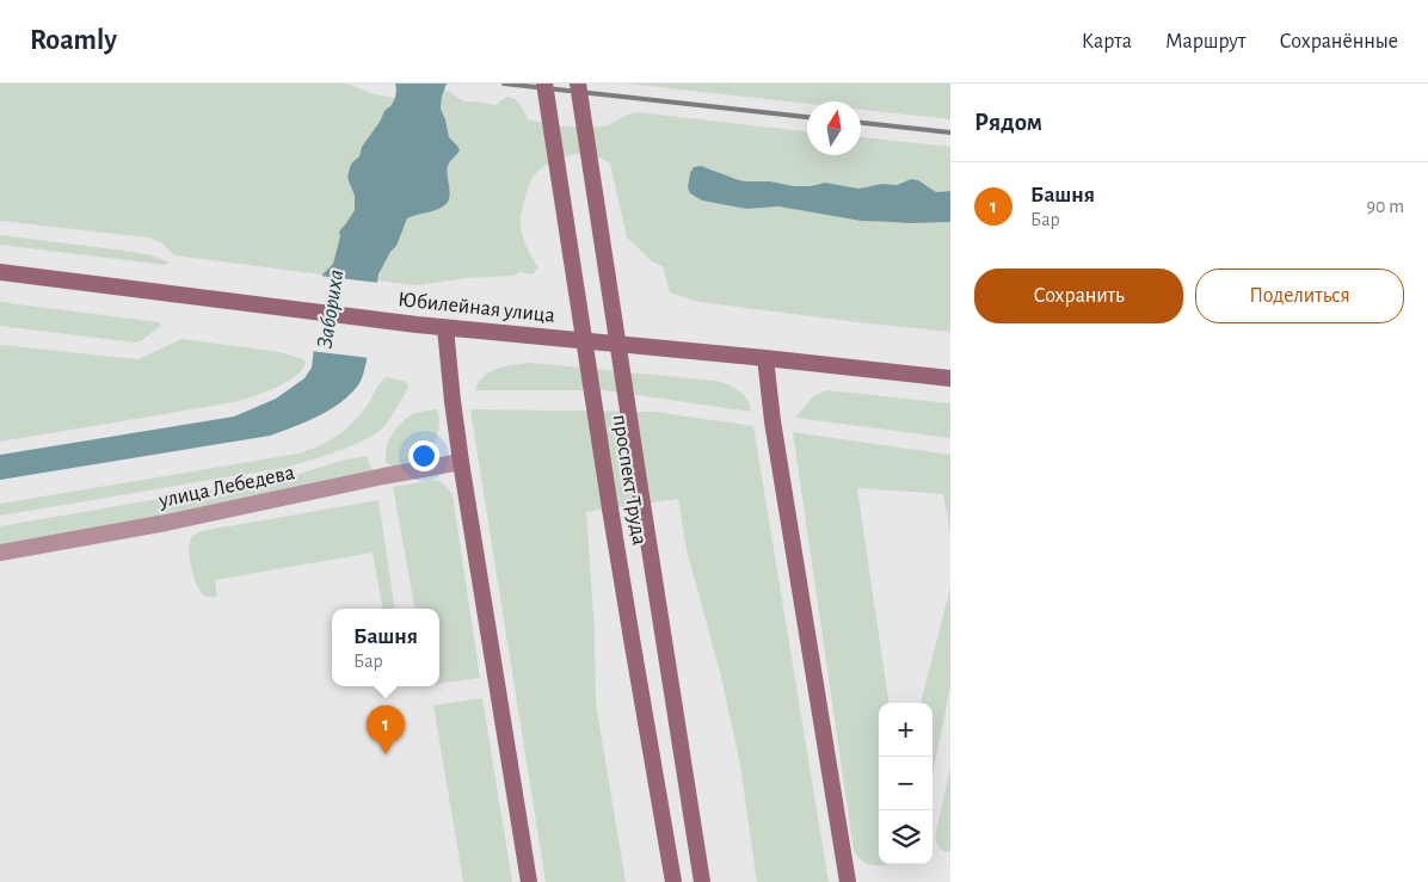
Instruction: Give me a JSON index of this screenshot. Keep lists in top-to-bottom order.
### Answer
{
  "streets": {
    "main road": ["Юбилейная улица", "проспект Труда"],
    "street": ["улица Лебедева"]
  },
  "water": ["Забориха"],
  "north": "top",
  "page": {
    "header": "Roamly",
    "nav": ["Карта", "Маршрут", "Сохранённые"],
    "heading": "Рядом",
    "list": [
      {
        "mark": "1",
        "name": "Башня",
        "note": "Бар",
        "value": "90 m"
      }
    ],
    "buttons": ["Сохранить", "Поделиться"],
    "popup": ["Башня", "Бар"],
    "map_buttons": ["+", "−"],
    "pins": "1"
  }
}
